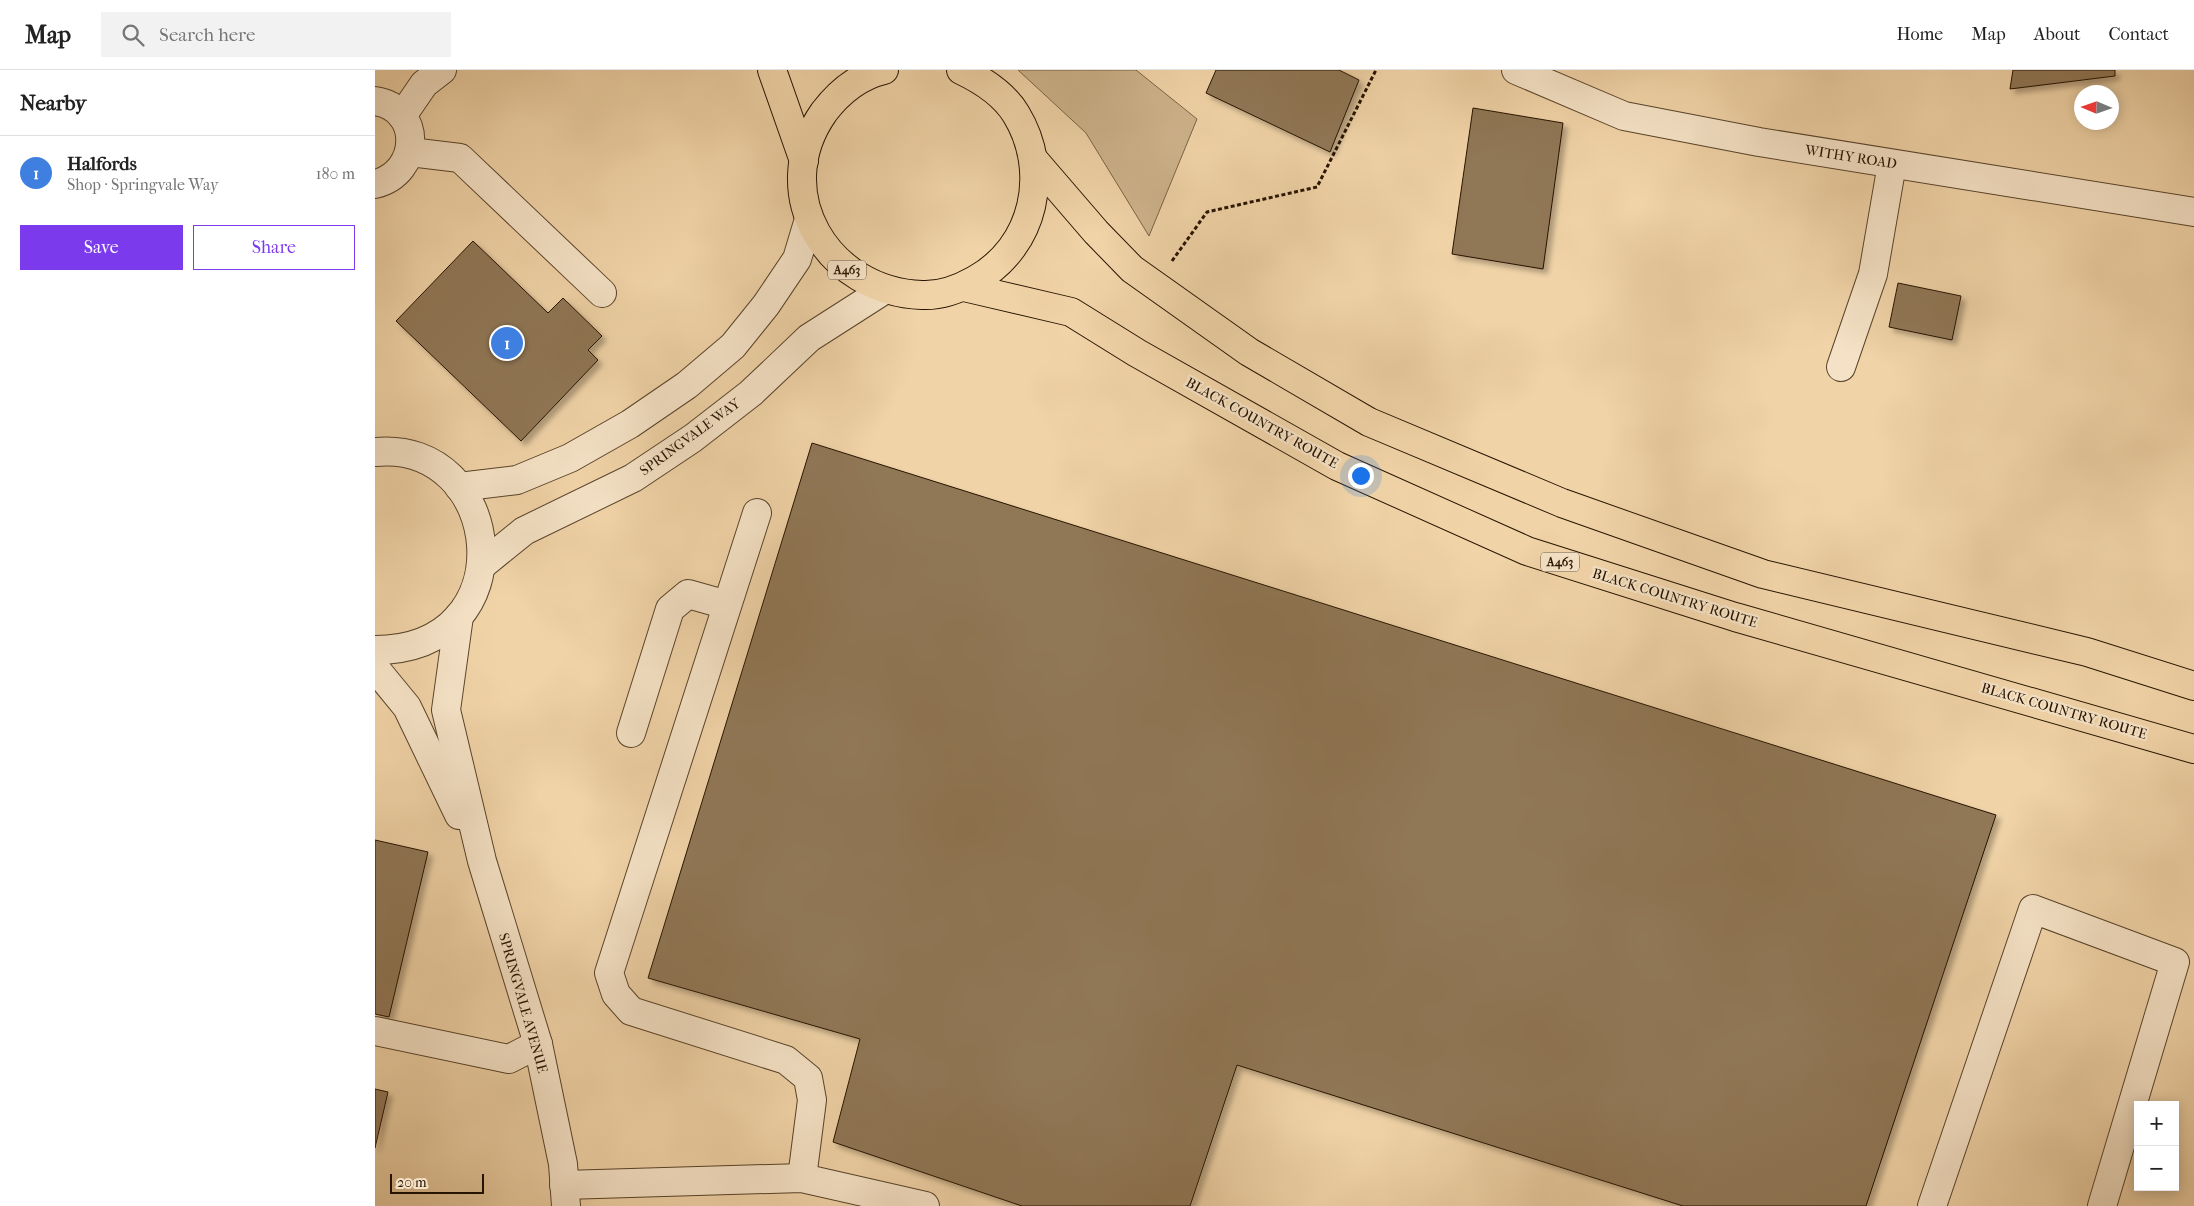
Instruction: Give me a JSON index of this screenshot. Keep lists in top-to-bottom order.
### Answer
{
  "streets": {
    "highway": ["A463", "BLACK COUNTRY ROUTE"],
    "street": ["WITHY ROAD", "SPRINGVALE WAY", "SPRINGVALE AVENUE"]
  },
  "crossings": [
    ["A463", "BLACK COUNTRY ROUTE"],
    ["A463", "SPRINGVALE WAY"]
  ],
  "scale_bar": "20 m",
  "north": "left",
  "page": {
    "header": "Map",
    "search": "Search here",
    "nav": [
      "Home",
      "Map",
      "About",
      "Contact"
    ],
    "heading": "Nearby",
    "list": [
      {
        "mark": "1",
        "name": "Halfords",
        "note": "Shop · Springvale Way",
        "value": "180 m"
      }
    ],
    "buttons": ["Save", "Share"],
    "pins": "1",
    "map_buttons": ["+", "−"],
    "scale": "20 m"
  }
}
